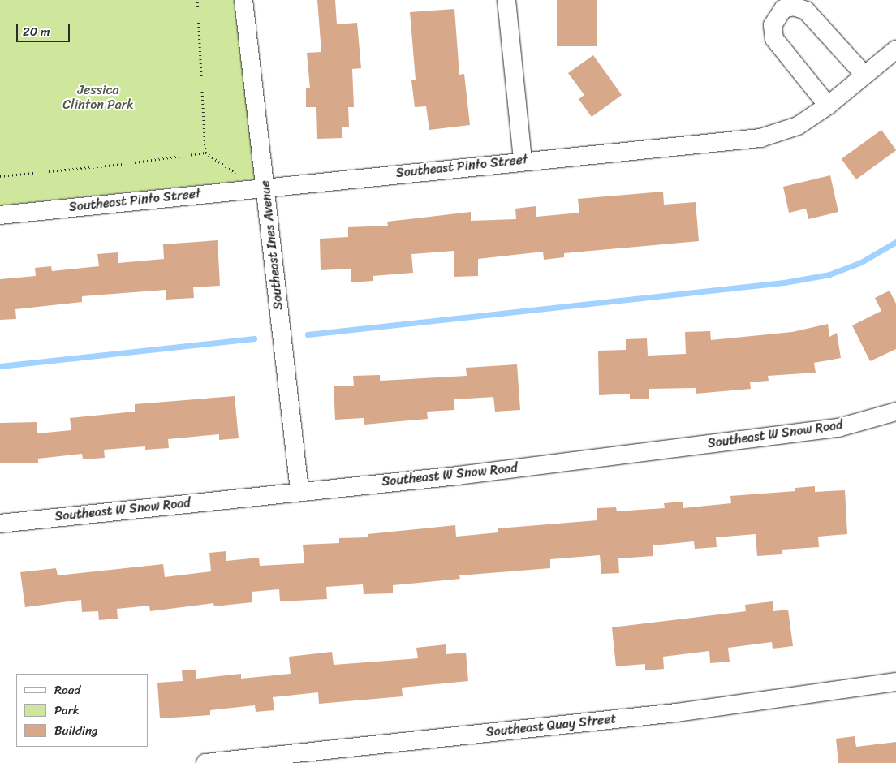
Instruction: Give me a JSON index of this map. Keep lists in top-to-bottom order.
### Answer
{
  "streets": {
    "street": [
      "Southeast Pinto Street",
      "Southeast Ines Avenue",
      "Southeast W Snow Road",
      "Southeast Quay Street"
    ]
  },
  "crossings": [
    ["Southeast Pinto Street", "Southeast Ines Avenue"],
    ["Southeast Ines Avenue", "Southeast W Snow Road"]
  ],
  "parks": ["Jessica Clinton Park"],
  "legend": ["Road", "Park", "Building"],
  "scale_bar": "20 m"
}
